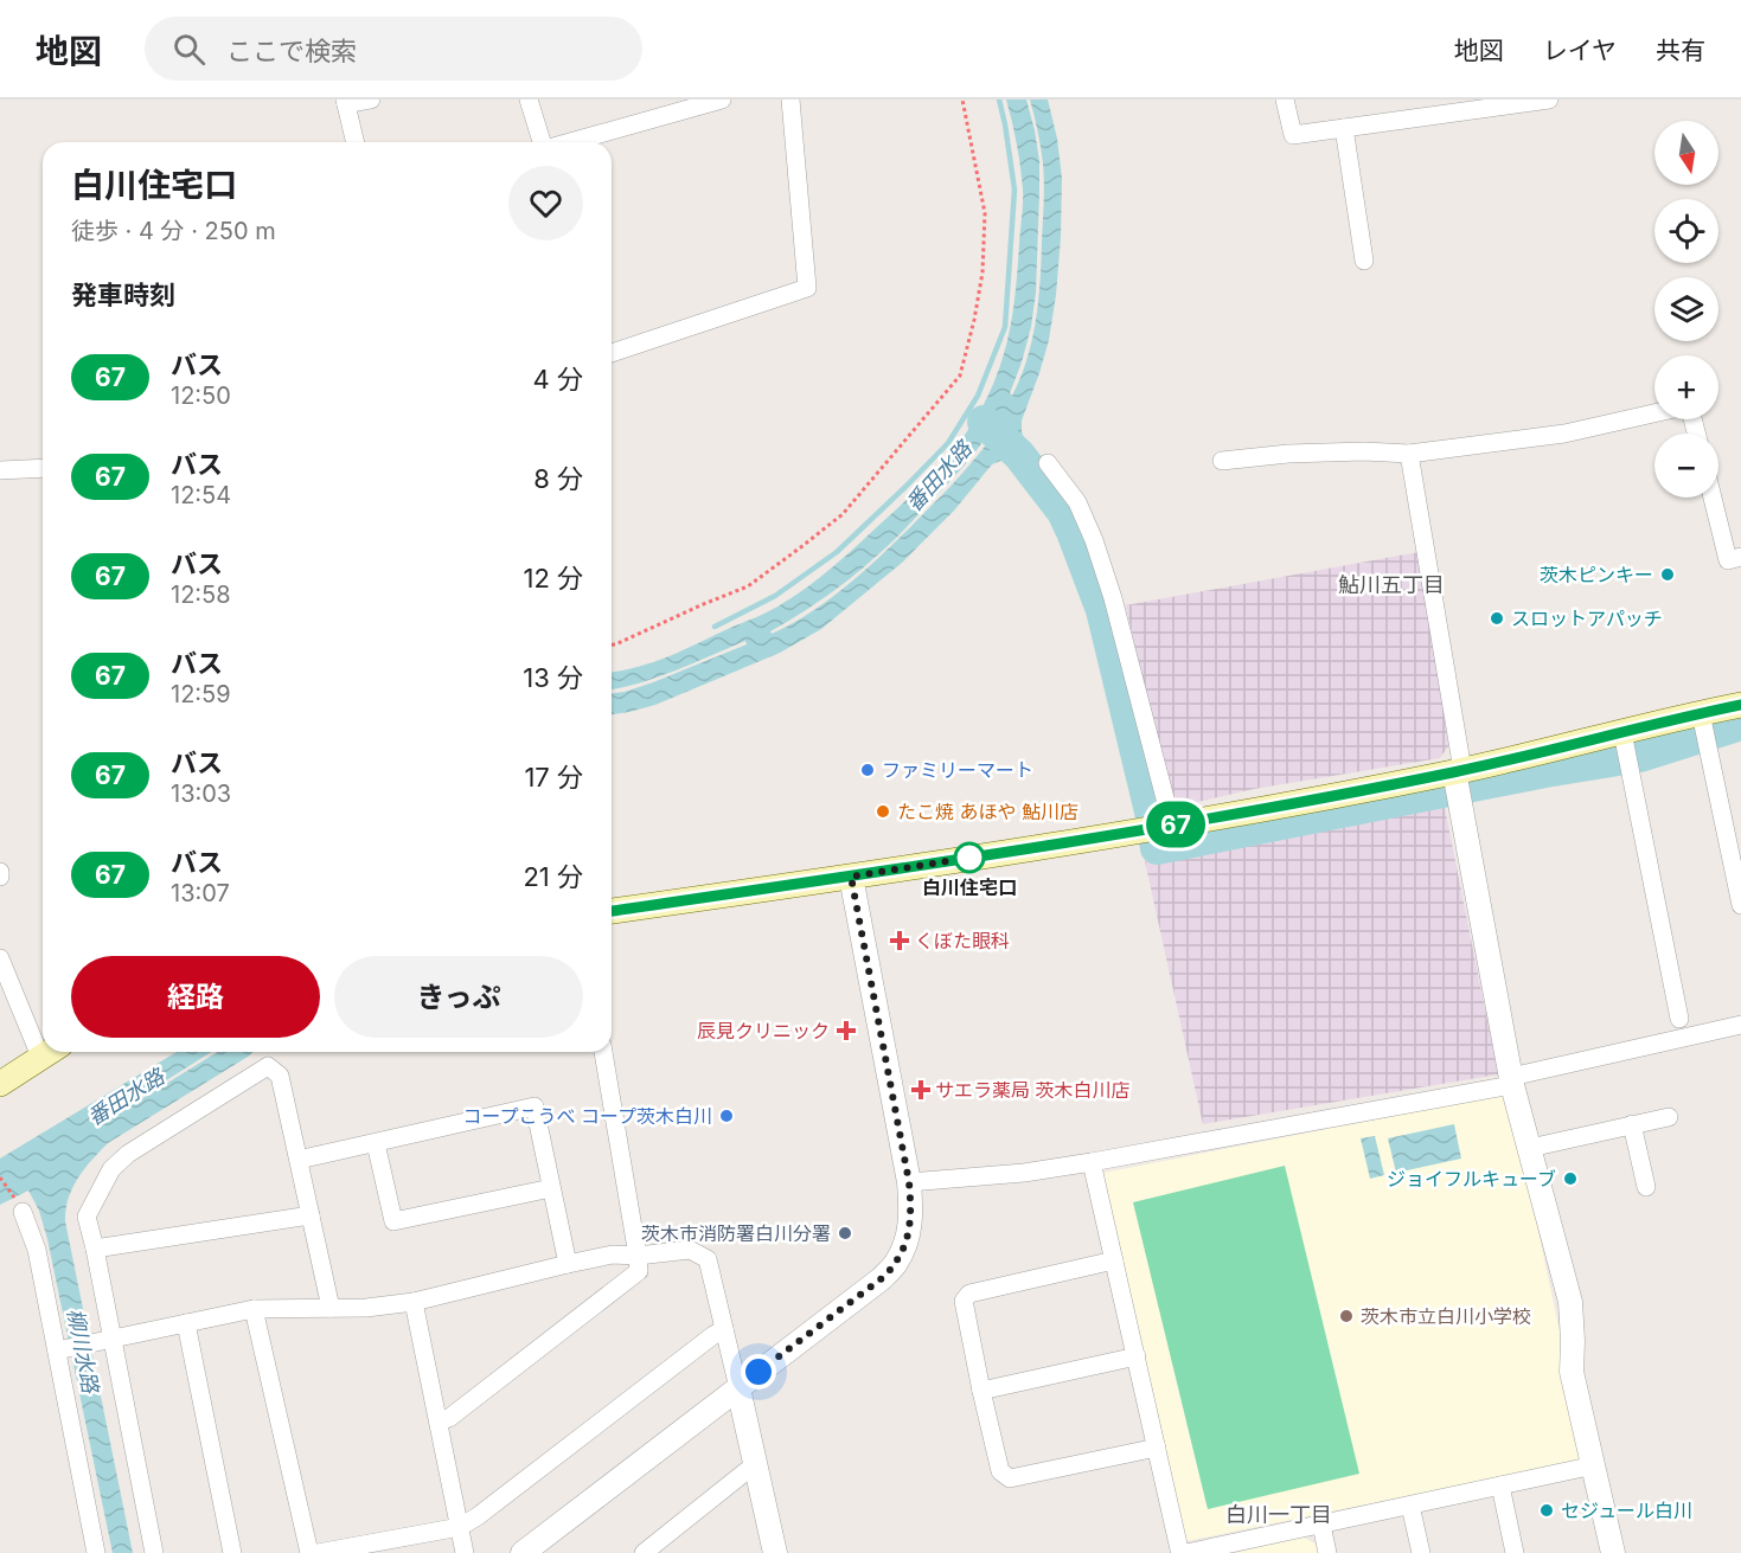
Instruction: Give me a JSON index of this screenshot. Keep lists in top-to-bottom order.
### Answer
{
  "districts": ["鮎川五丁目", "白川一丁目"],
  "water": ["番田水路", "柳川水路"],
  "places": {
    "other": [
      "茨木ピンキー",
      "スロットアパッチ",
      "ファミリーマート",
      "たこ焼 あほや 鮎川店",
      "白川住宅口",
      "コープこうべ コープ茨木白川",
      "ジョイフルキューブ",
      "茨木市消防署白川分署",
      "茨木市立白川小学校",
      "セジュール白川"
    ],
    "health": ["くぼた眼科", "辰見クリニック", "サエラ薬局 茨木白川店"]
  },
  "lines": ["bus line 67"],
  "north": "bottom",
  "page": {
    "header": "地図",
    "search": "ここで検索",
    "nav": ["地図", "レイヤ", "共有"],
    "on_map": "67",
    "map_buttons": ["+", "−"],
    "heading": [
      ["白川住宅口", "徒歩 · 4 分 · 250 m"],
      "発車時刻"
    ],
    "list": [
      {
        "mark": "67",
        "name": "バス",
        "note": "12:50",
        "value": "4 分"
      },
      {
        "mark": "67",
        "name": "バス",
        "note": "12:54",
        "value": "8 分"
      },
      {
        "mark": "67",
        "name": "バス",
        "note": "12:58",
        "value": "12 分"
      },
      {
        "mark": "67",
        "name": "バス",
        "note": "12:59",
        "value": "13 分"
      },
      {
        "mark": "67",
        "name": "バス",
        "note": "13:03",
        "value": "17 分"
      },
      {
        "mark": "67",
        "name": "バス",
        "note": "13:07",
        "value": "21 分"
      }
    ],
    "buttons": ["経路", "きっぷ"]
  }
}
